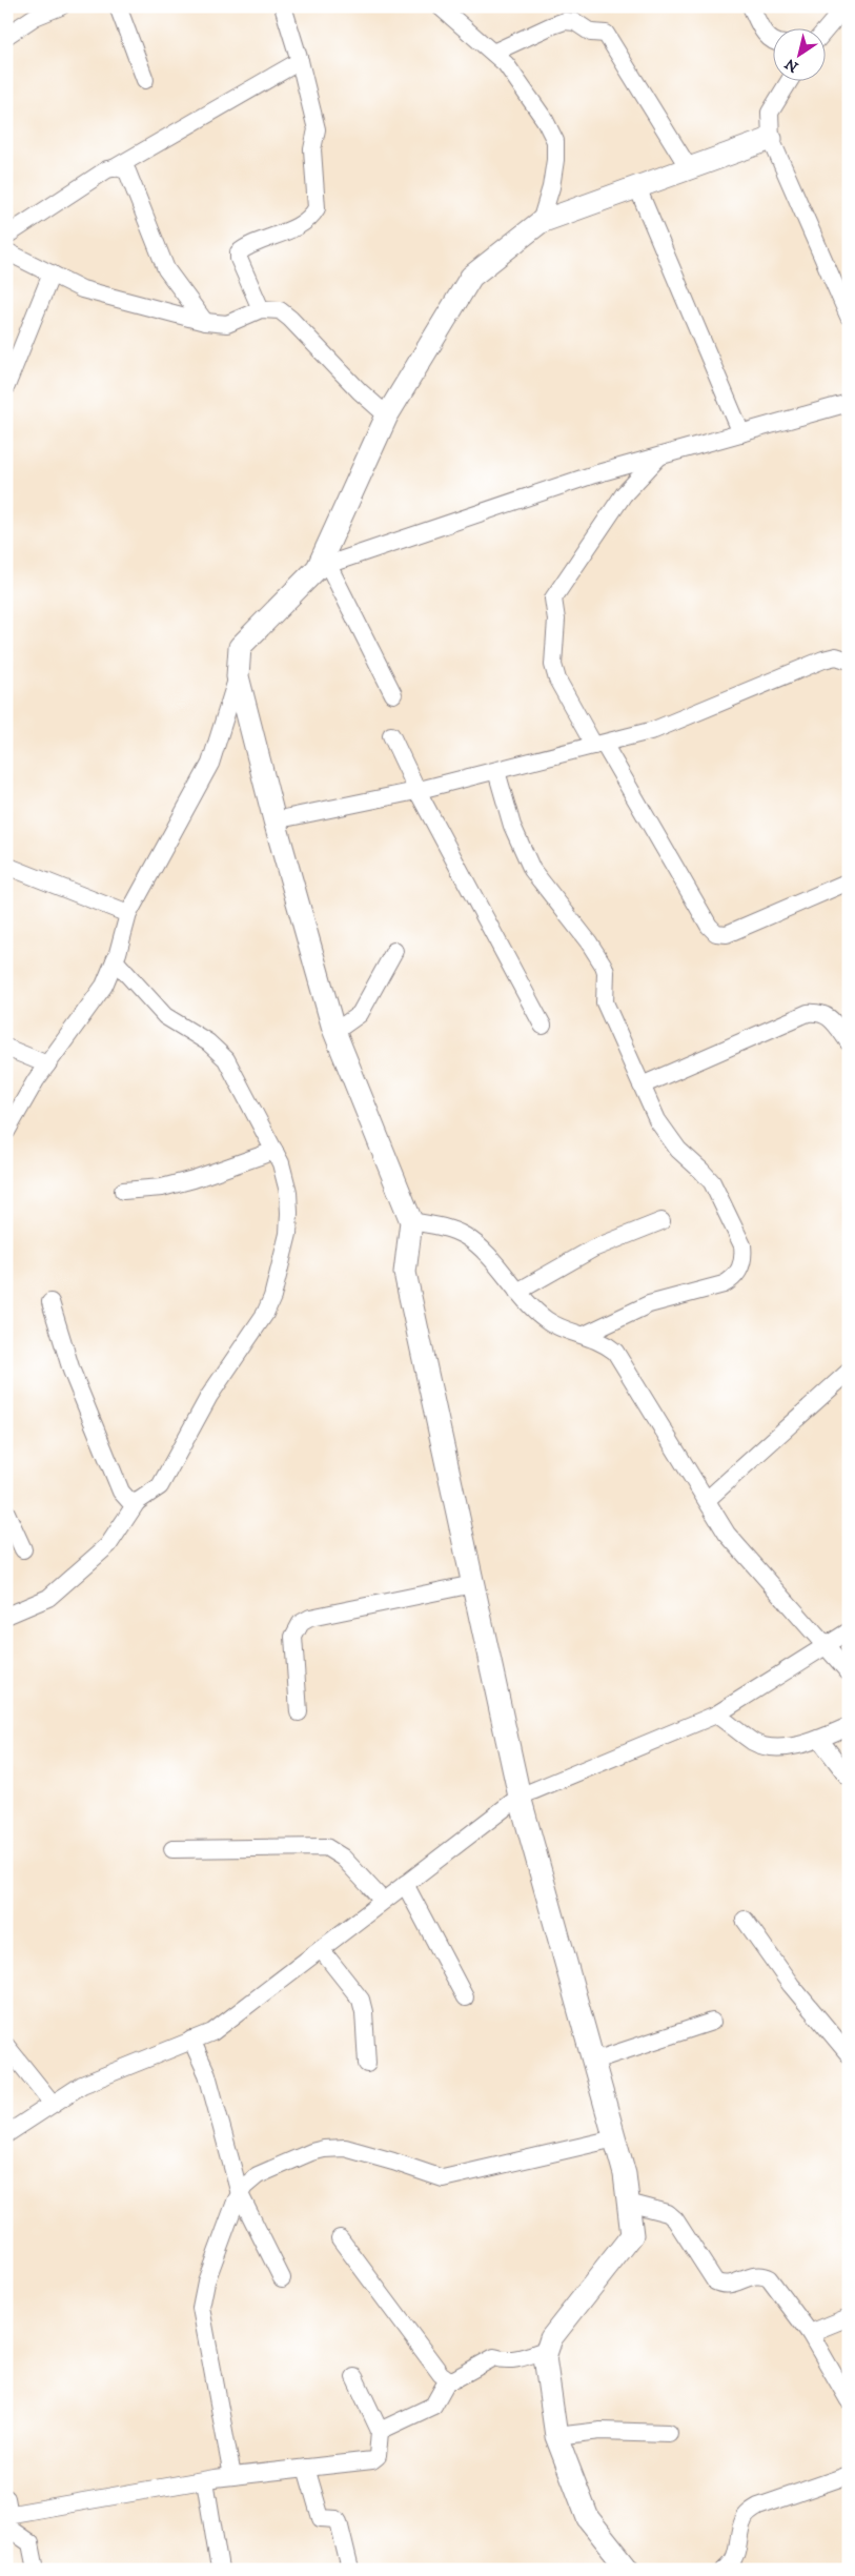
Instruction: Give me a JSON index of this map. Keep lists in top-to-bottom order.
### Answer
{
  "north": "bottom left"
}
